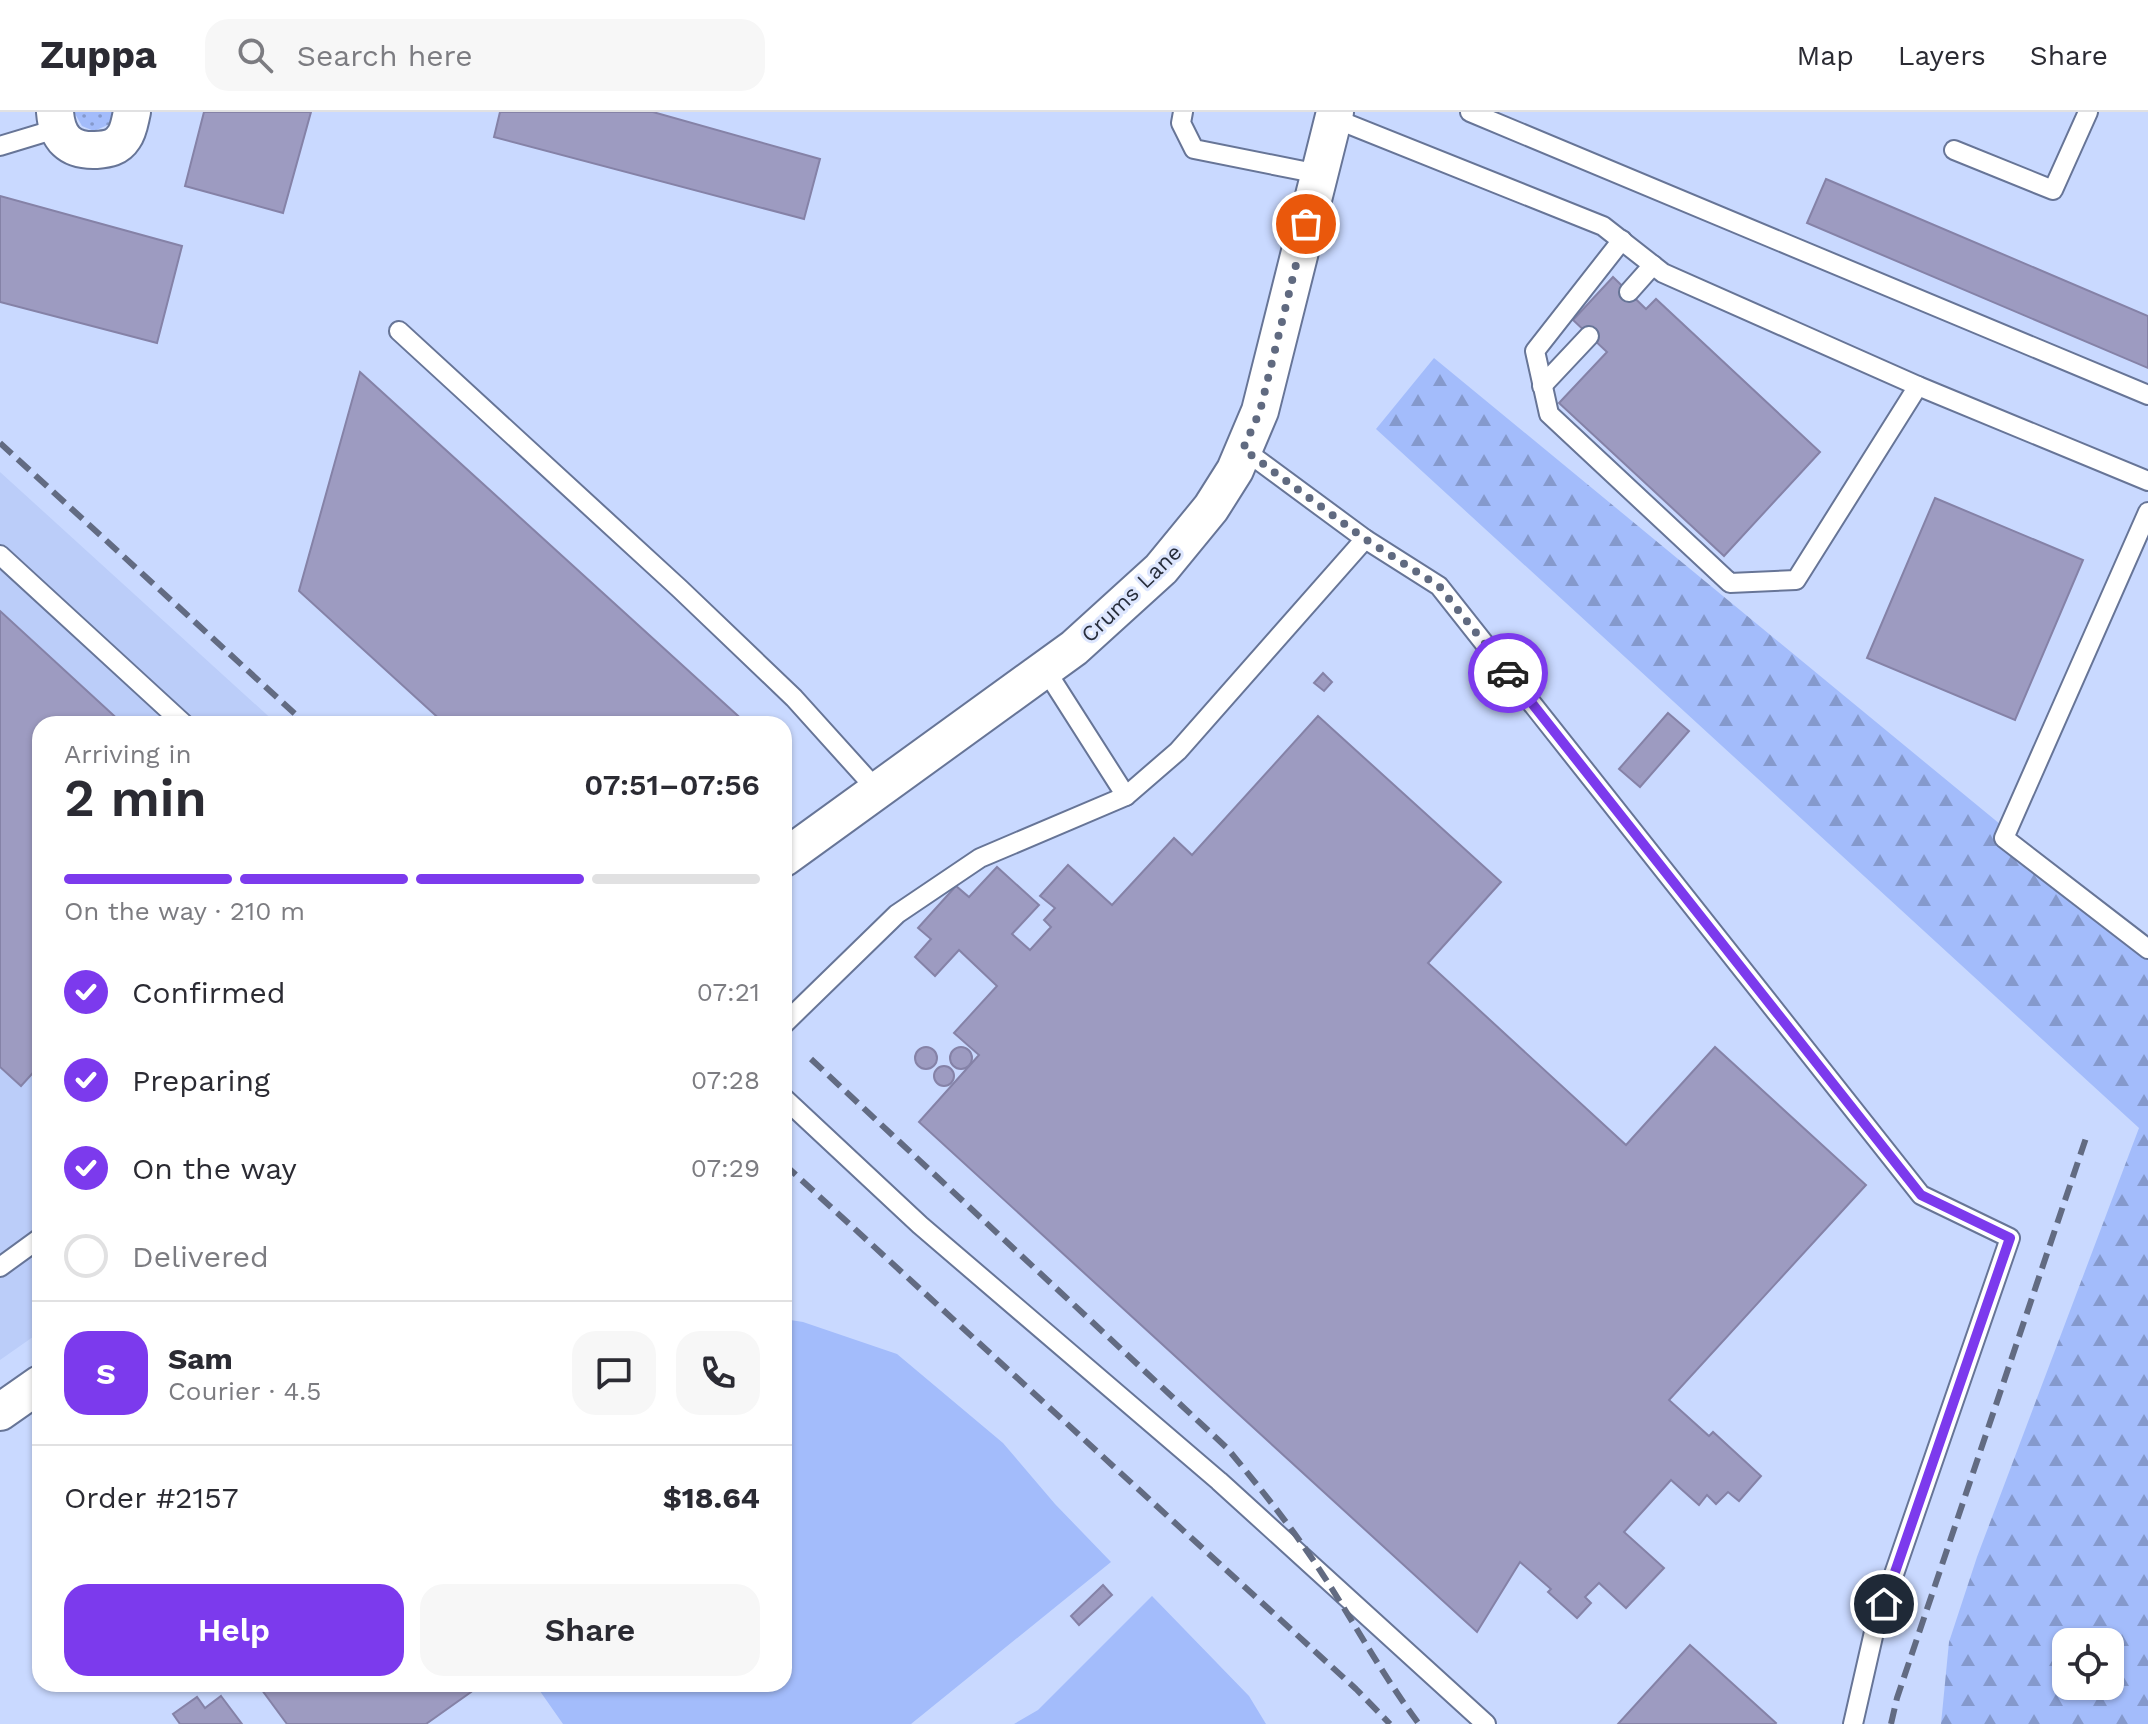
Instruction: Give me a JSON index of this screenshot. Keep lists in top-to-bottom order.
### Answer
{
  "streets": {
    "street": ["Crums Lane"]
  },
  "page": {
    "header": "Zuppa",
    "search": "Search here",
    "nav": ["Map", "Layers", "Share"],
    "heading": ["2 min", "Arriving in", "07:51–07:56"],
    "panel": [
      "Sam",
      "Courier · 4.5",
      "Order #2157",
      "$18.64"
    ],
    "bar": "On the way · 210 m",
    "list": [
      ["Confirmed", "07:21"],
      ["Preparing", "07:28"],
      ["On the way", "07:29"],
      "Delivered"
    ],
    "round": "S",
    "buttons": ["Help", "Share"]
  }
}
